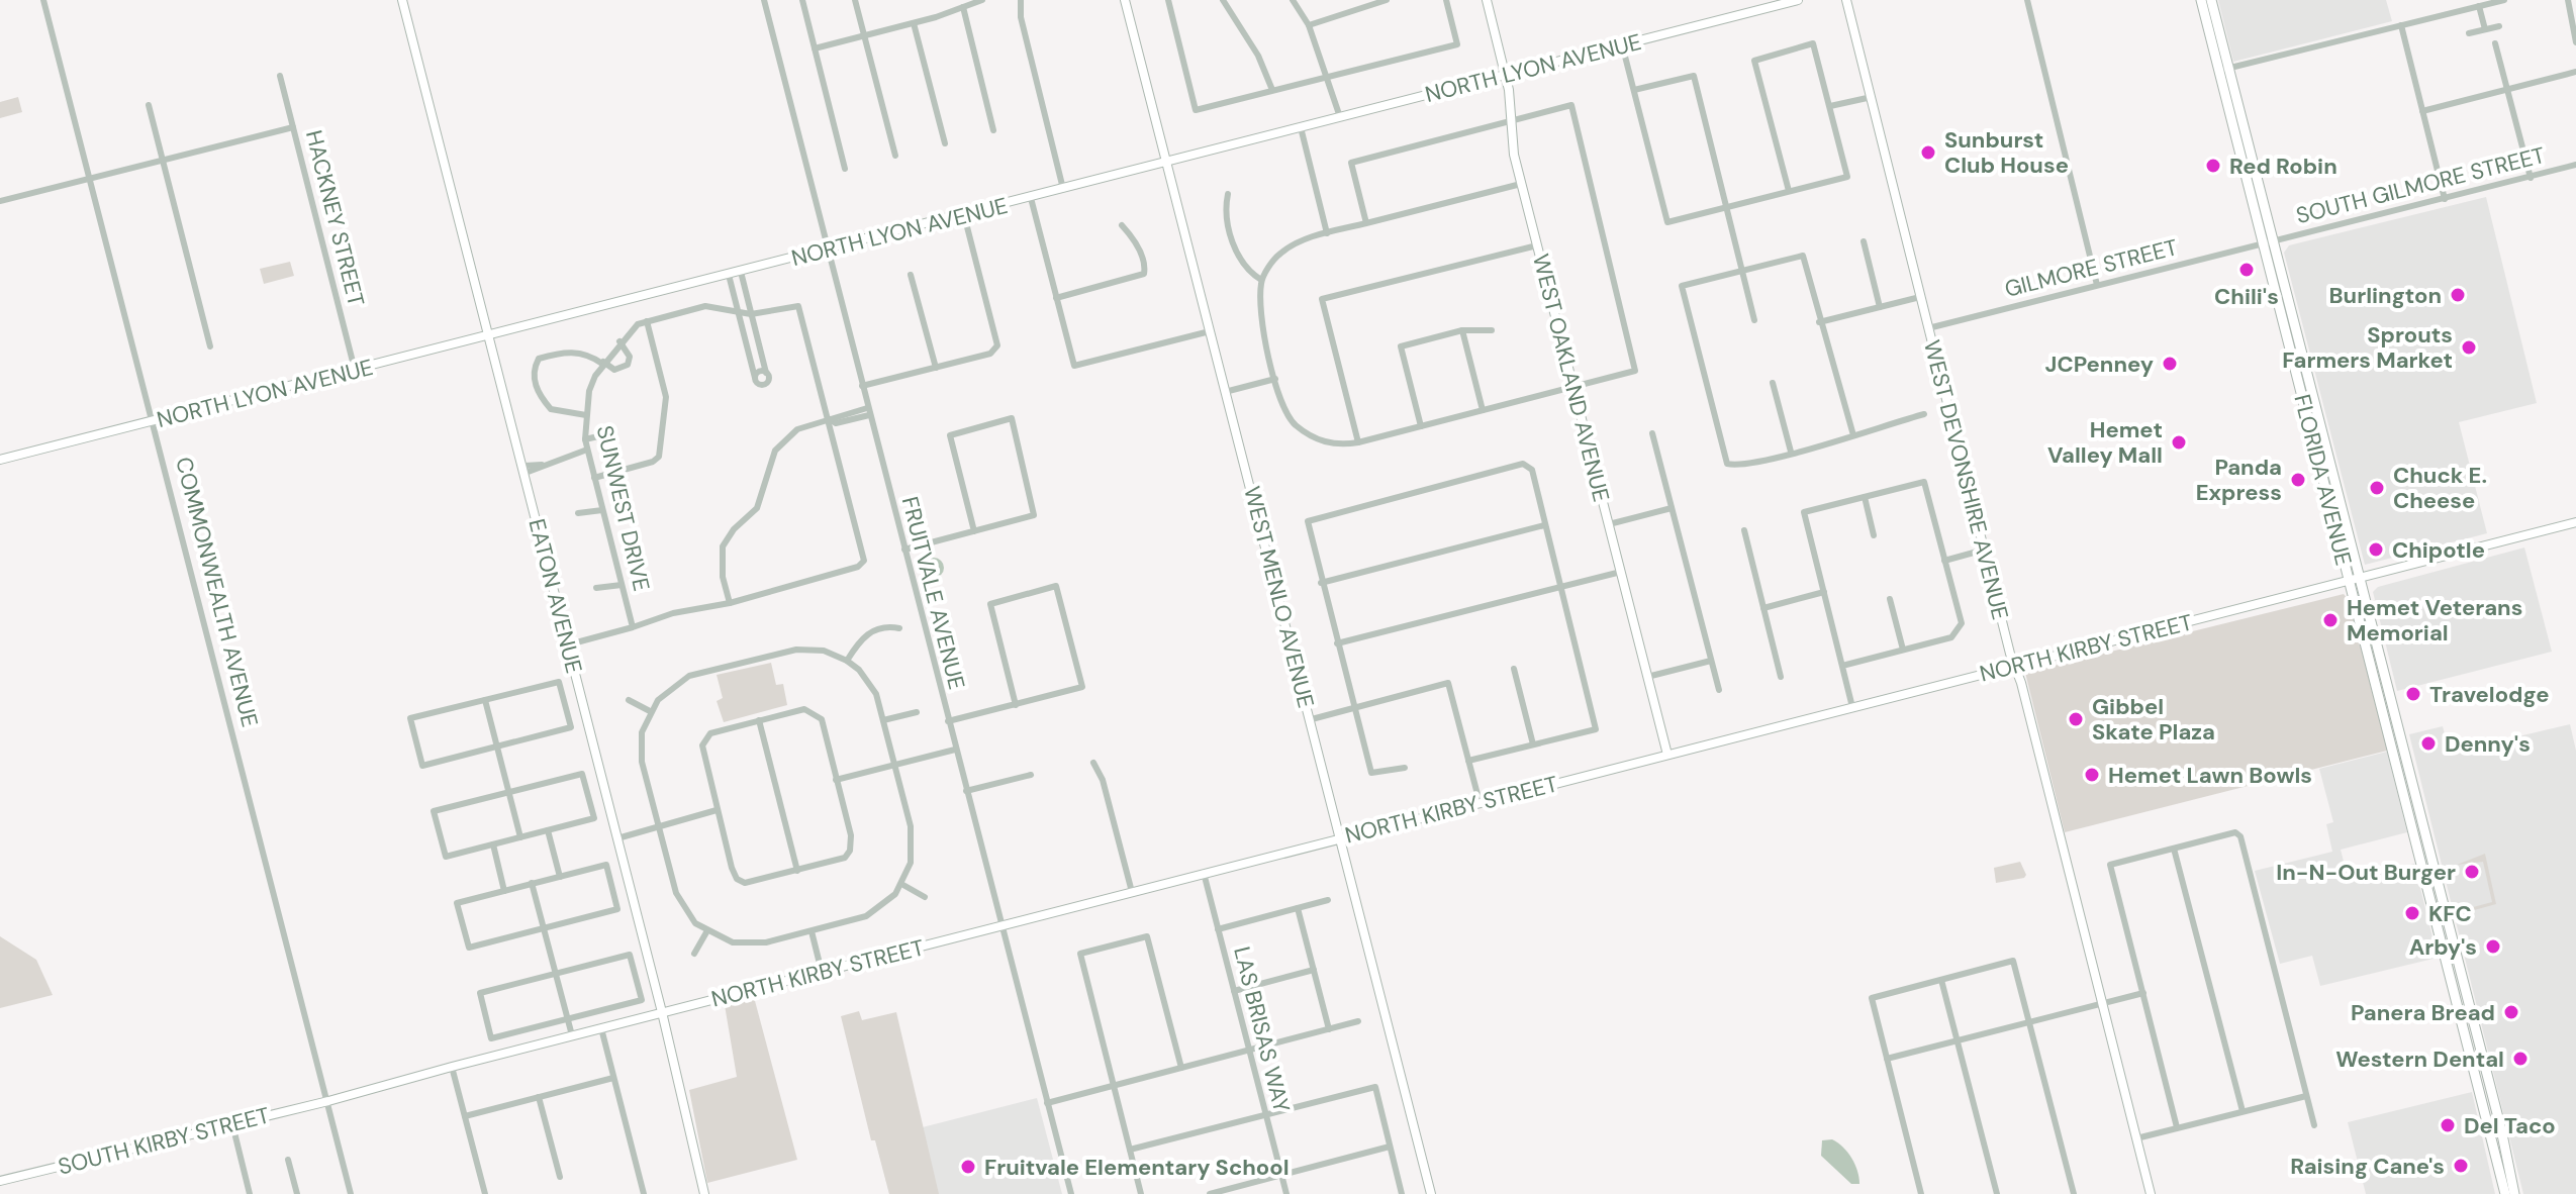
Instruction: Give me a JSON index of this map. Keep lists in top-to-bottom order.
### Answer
{
  "streets": {
    "main road": ["FLORIDA AVENUE"],
    "street": [
      "NORTH LYON AVENUE",
      "SOUTH GILMORE STREET",
      "HACKNEY STREET",
      "GILMORE STREET",
      "WEST OAKLAND AVENUE",
      "WEST DEVONSHIRE AVENUE",
      "SUNWEST DRIVE",
      "COMMONWEALTH AVENUE",
      "FRUITVALE AVENUE",
      "EATON AVENUE",
      "WEST MENLO AVENUE",
      "NORTH KIRBY STREET",
      "LAS BRISAS WAY",
      "SOUTH KIRBY STREET"
    ]
  },
  "crossings": [
    ["NORTH LYON AVENUE", "HACKNEY STREET"],
    ["NORTH LYON AVENUE", "WEST OAKLAND AVENUE"],
    ["NORTH LYON AVENUE", "COMMONWEALTH AVENUE"],
    ["NORTH LYON AVENUE", "FRUITVALE AVENUE"],
    ["NORTH LYON AVENUE", "EATON AVENUE"],
    ["NORTH LYON AVENUE", "WEST MENLO AVENUE"],
    ["SOUTH GILMORE STREET", "GILMORE STREET"],
    ["SOUTH GILMORE STREET", "FLORIDA AVENUE"],
    ["GILMORE STREET", "WEST DEVONSHIRE AVENUE"],
    ["GILMORE STREET", "FLORIDA AVENUE"],
    ["WEST OAKLAND AVENUE", "NORTH KIRBY STREET"],
    ["WEST DEVONSHIRE AVENUE", "NORTH KIRBY STREET"],
    ["FLORIDA AVENUE", "NORTH KIRBY STREET"],
    ["COMMONWEALTH AVENUE", "NORTH KIRBY STREET"],
    ["COMMONWEALTH AVENUE", "SOUTH KIRBY STREET"],
    ["FRUITVALE AVENUE", "NORTH KIRBY STREET"],
    ["EATON AVENUE", "NORTH KIRBY STREET"],
    ["WEST MENLO AVENUE", "NORTH KIRBY STREET"],
    ["NORTH KIRBY STREET", "LAS BRISAS WAY"],
    ["NORTH KIRBY STREET", "SOUTH KIRBY STREET"]
  ],
  "places": [
    "Sunburst Club House",
    "Red Robin",
    "Chili's",
    "Burlington",
    "Sprouts Farmers Market",
    "JCPenney",
    "Hemet Valley Mall",
    "Panda Express",
    "Chuck E. Cheese",
    "Chipotle",
    "Hemet Veterans Memorial",
    "Travelodge",
    "Gibbel Skate Plaza",
    "Denny's",
    "Hemet Lawn Bowls",
    "In-N-Out Burger",
    "KFC",
    "Arby's",
    "Panera Bread",
    "Western Dental",
    "Del Taco",
    "Raising Cane's",
    "Fruitvale Elementary School"
  ]
}
